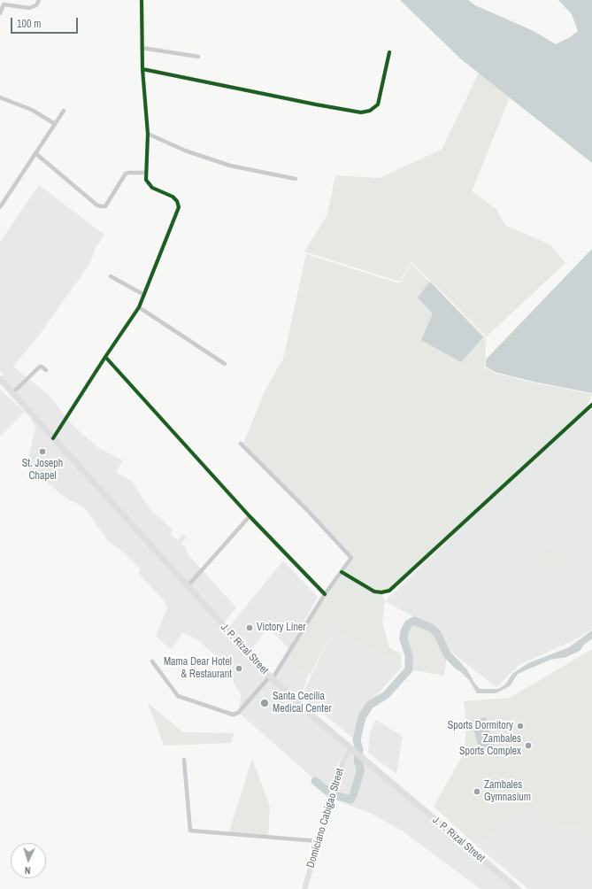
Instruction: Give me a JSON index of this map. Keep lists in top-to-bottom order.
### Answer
{
  "streets": {
    "main road": ["J. P. Rizal Street"],
    "street": ["Domiciano Cabigao Street"]
  },
  "crossings": [
    ["J. P. Rizal Street", "Domiciano Cabigao Street"]
  ],
  "places": [
    "St. Joseph Chapel",
    "Victory Liner",
    "Mama Dear Hotel & Restaurant",
    "Santa Cecilia Medical Center",
    "Sports Dormitory",
    "Zambales Sports Complex",
    "Zambales Gymnasium"
  ],
  "scale_bar": "100 m",
  "north": "bottom"
}
